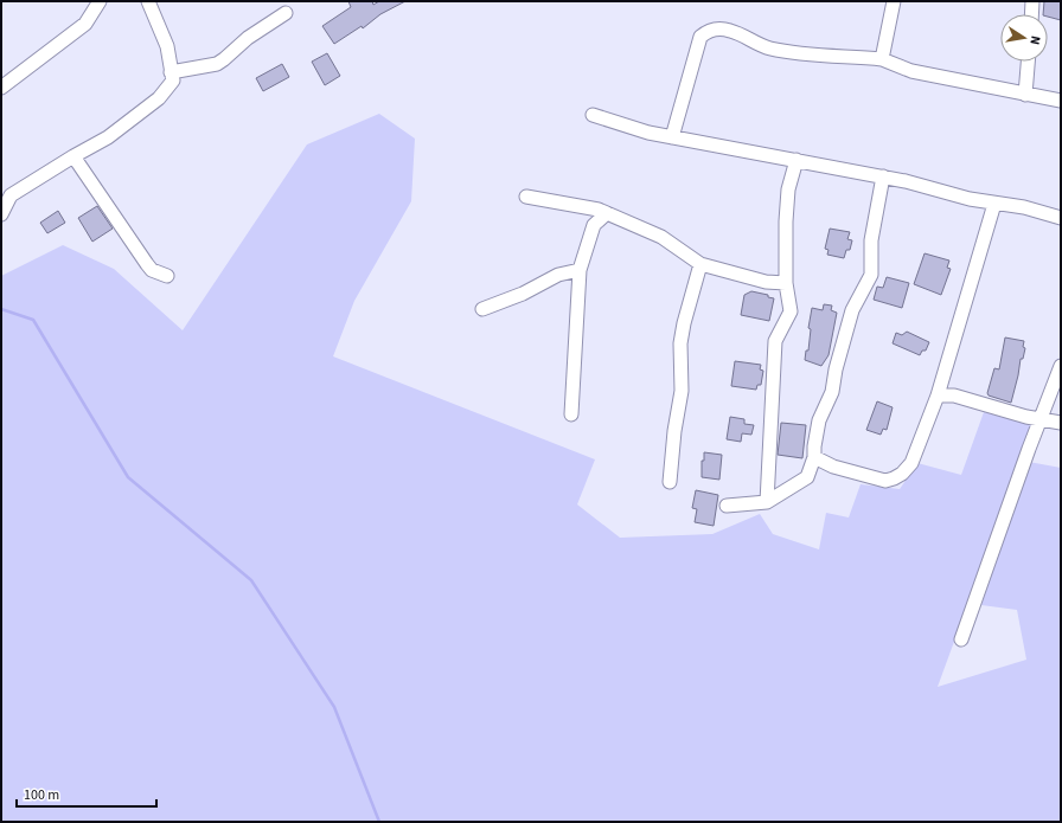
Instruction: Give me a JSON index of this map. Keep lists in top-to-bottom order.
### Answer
{
  "scale_bar": "100 m",
  "north": "right"
}
